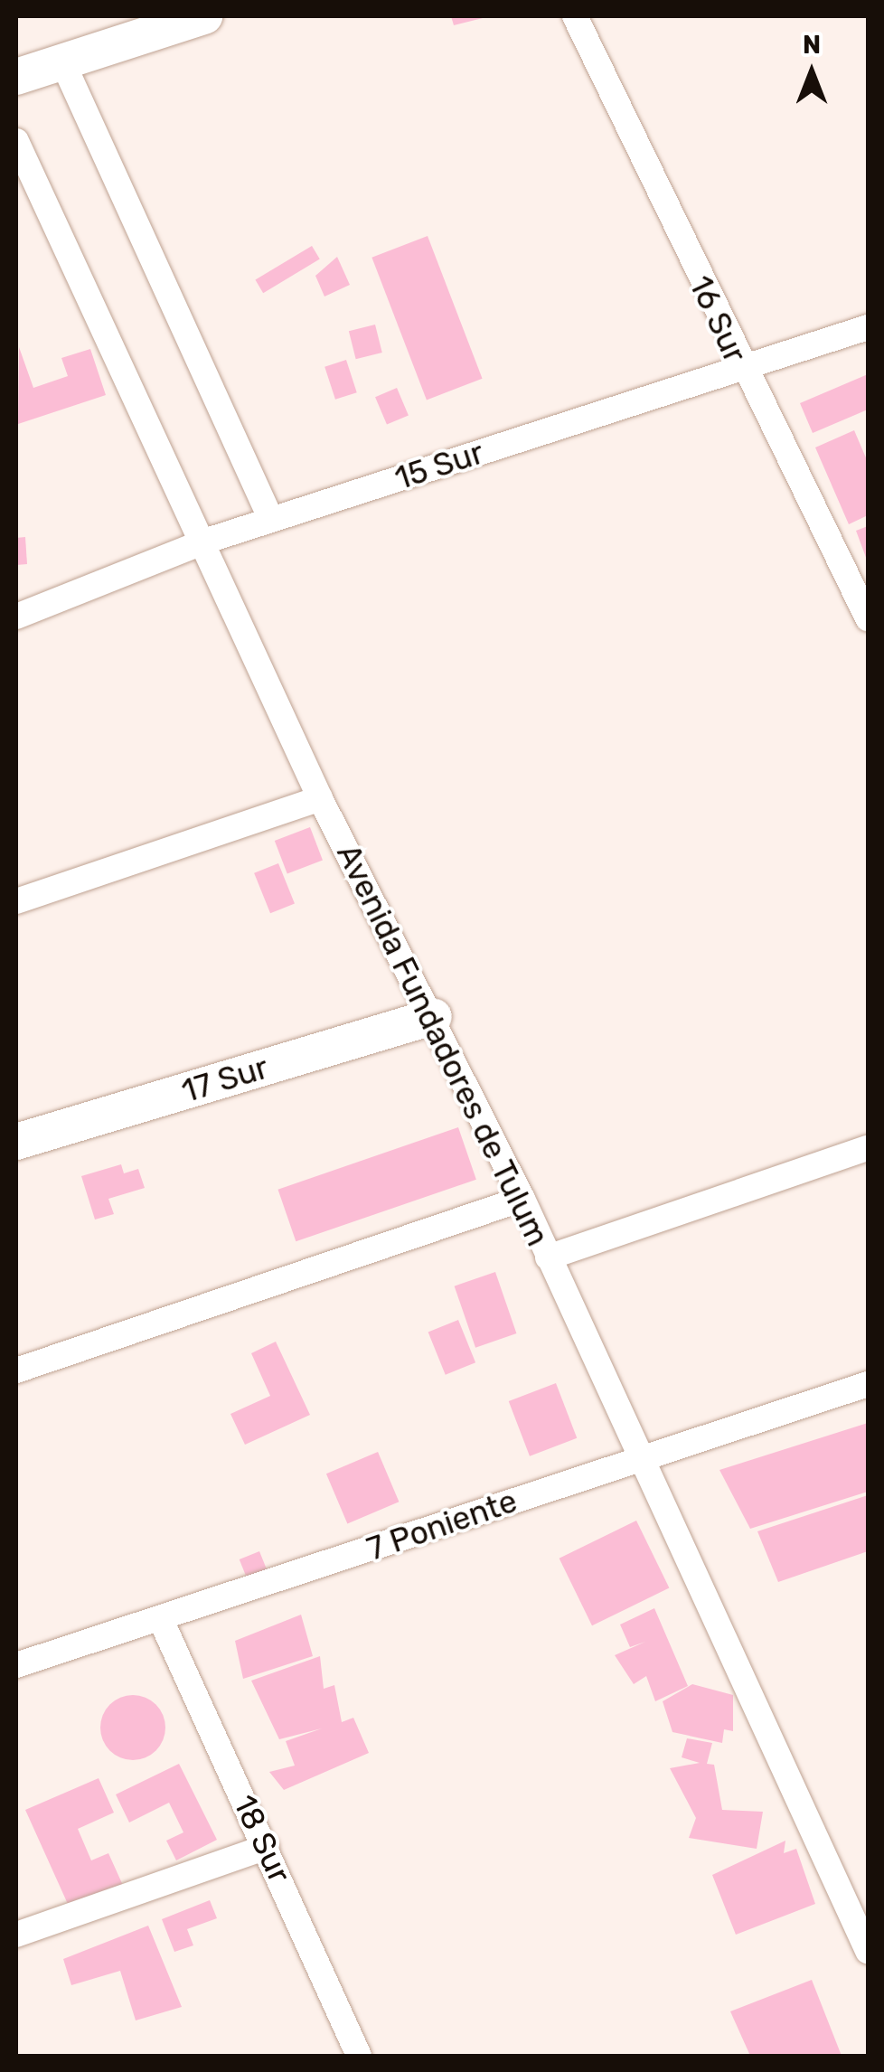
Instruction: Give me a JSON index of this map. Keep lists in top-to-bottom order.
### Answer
{
  "streets": {
    "street": [
      "16 Sur",
      "15 Sur",
      "Avenida Fundadores de Tulum",
      "17 Sur",
      "7 Poniente",
      "18 Sur"
    ]
  },
  "crossings": [
    ["16 Sur", "15 Sur"],
    ["15 Sur", "Avenida Fundadores de Tulum"],
    ["Avenida Fundadores de Tulum", "17 Sur"],
    ["Avenida Fundadores de Tulum", "7 Poniente"],
    ["7 Poniente", "18 Sur"]
  ],
  "north": "top"
}
